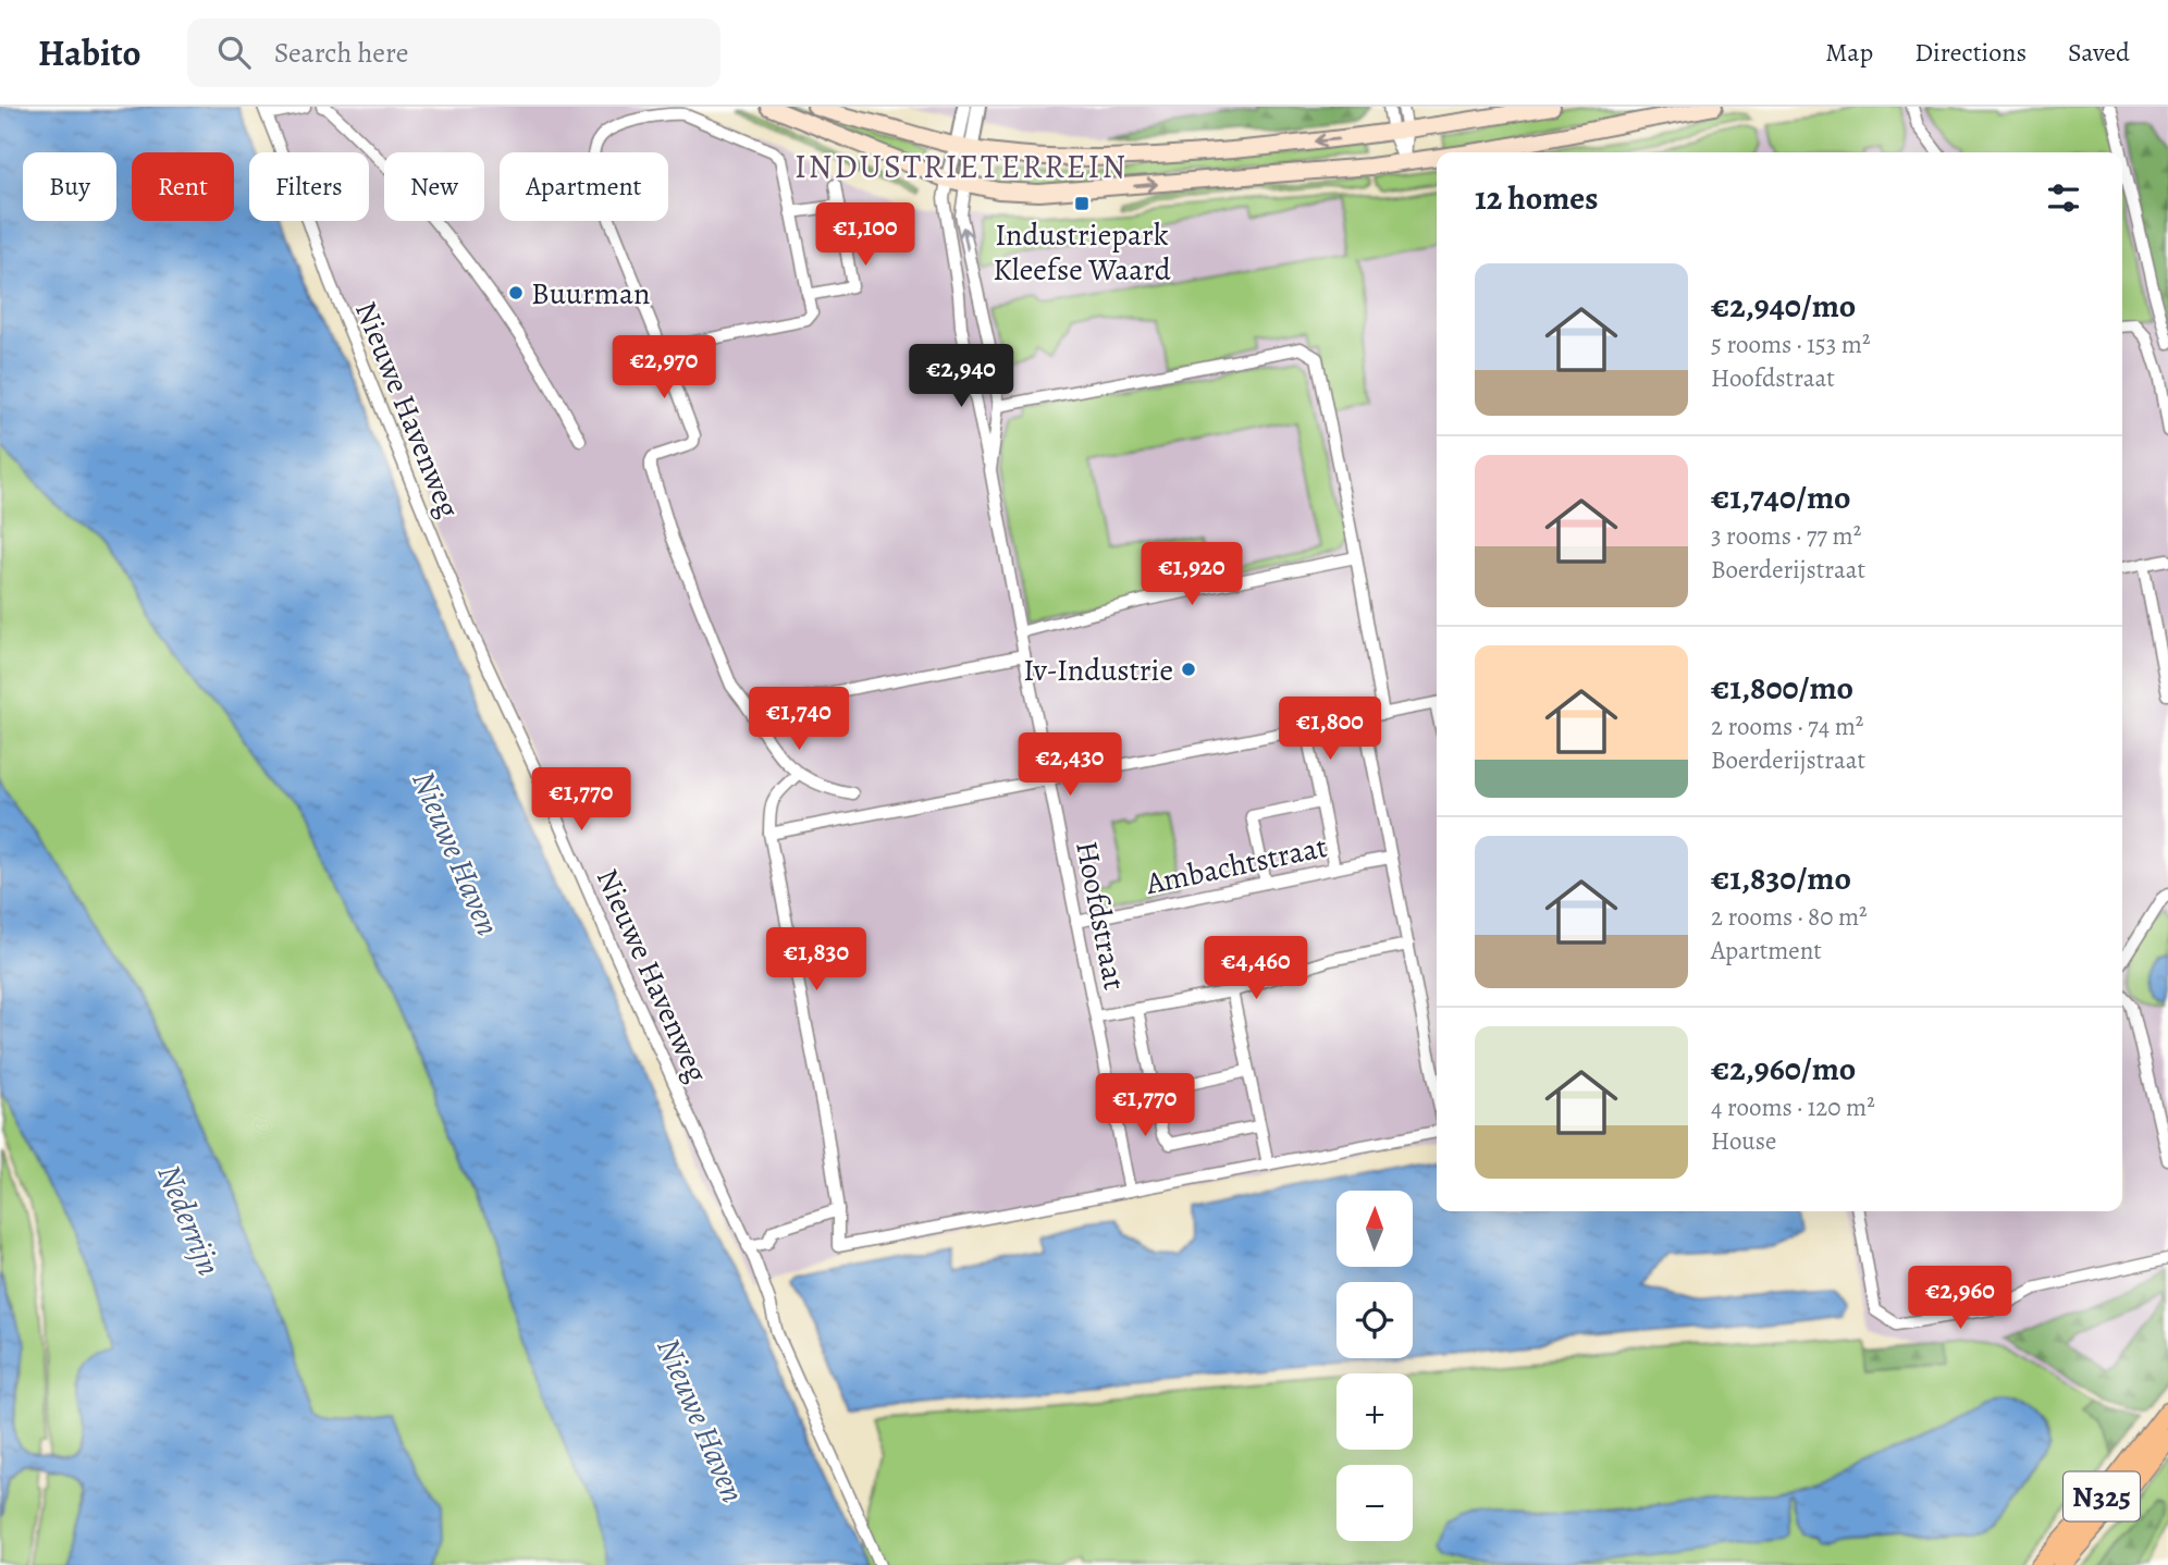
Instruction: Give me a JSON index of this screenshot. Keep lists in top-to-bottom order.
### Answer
{
  "streets": {
    "highway": ["N325"],
    "street": ["Nieuwe Havenweg", "Ambachtstraat", "Hoofdstraat"]
  },
  "crossings": [
    ["Ambachtstraat", "Hoofdstraat"]
  ],
  "districts": ["INDUSTRIETERREIN"],
  "water": ["Nieuwe Haven", "Nederrijn"],
  "places": {
    "transit": ["Industriepark Kleefse Waard"],
    "other": ["Buurman", "Iv-Industrie"]
  },
  "north": "top",
  "page": {
    "header": "Habito",
    "search": "Search here",
    "nav": ["Map", "Directions", "Saved"],
    "chip": [
      "Buy",
      "Rent",
      "Filters",
      "New",
      "Apartment"
    ],
    "heading": "12 homes",
    "price": [
      "€1,100",
      "€2,970",
      "€2,940",
      "€1,920",
      "€1,740",
      "€1,800",
      "€2,430",
      "€1,770",
      "€1,830",
      "€4,460",
      "€1,770",
      "€2,960"
    ],
    "list": [
      {
        "name": "€2,940/mo",
        "note": "5 rooms · 153 m² · Hoofdstraat"
      },
      {
        "name": "€1,740/mo",
        "note": "3 rooms · 77 m² · Boerderijstraat"
      },
      {
        "name": "€1,800/mo",
        "note": "2 rooms · 74 m² · Boerderijstraat"
      },
      {
        "name": "€1,830/mo",
        "note": "2 rooms · 80 m² · Apartment"
      },
      {
        "name": "€2,960/mo",
        "note": "4 rooms · 120 m² · House"
      }
    ],
    "map_buttons": ["+", "−"]
  }
}
